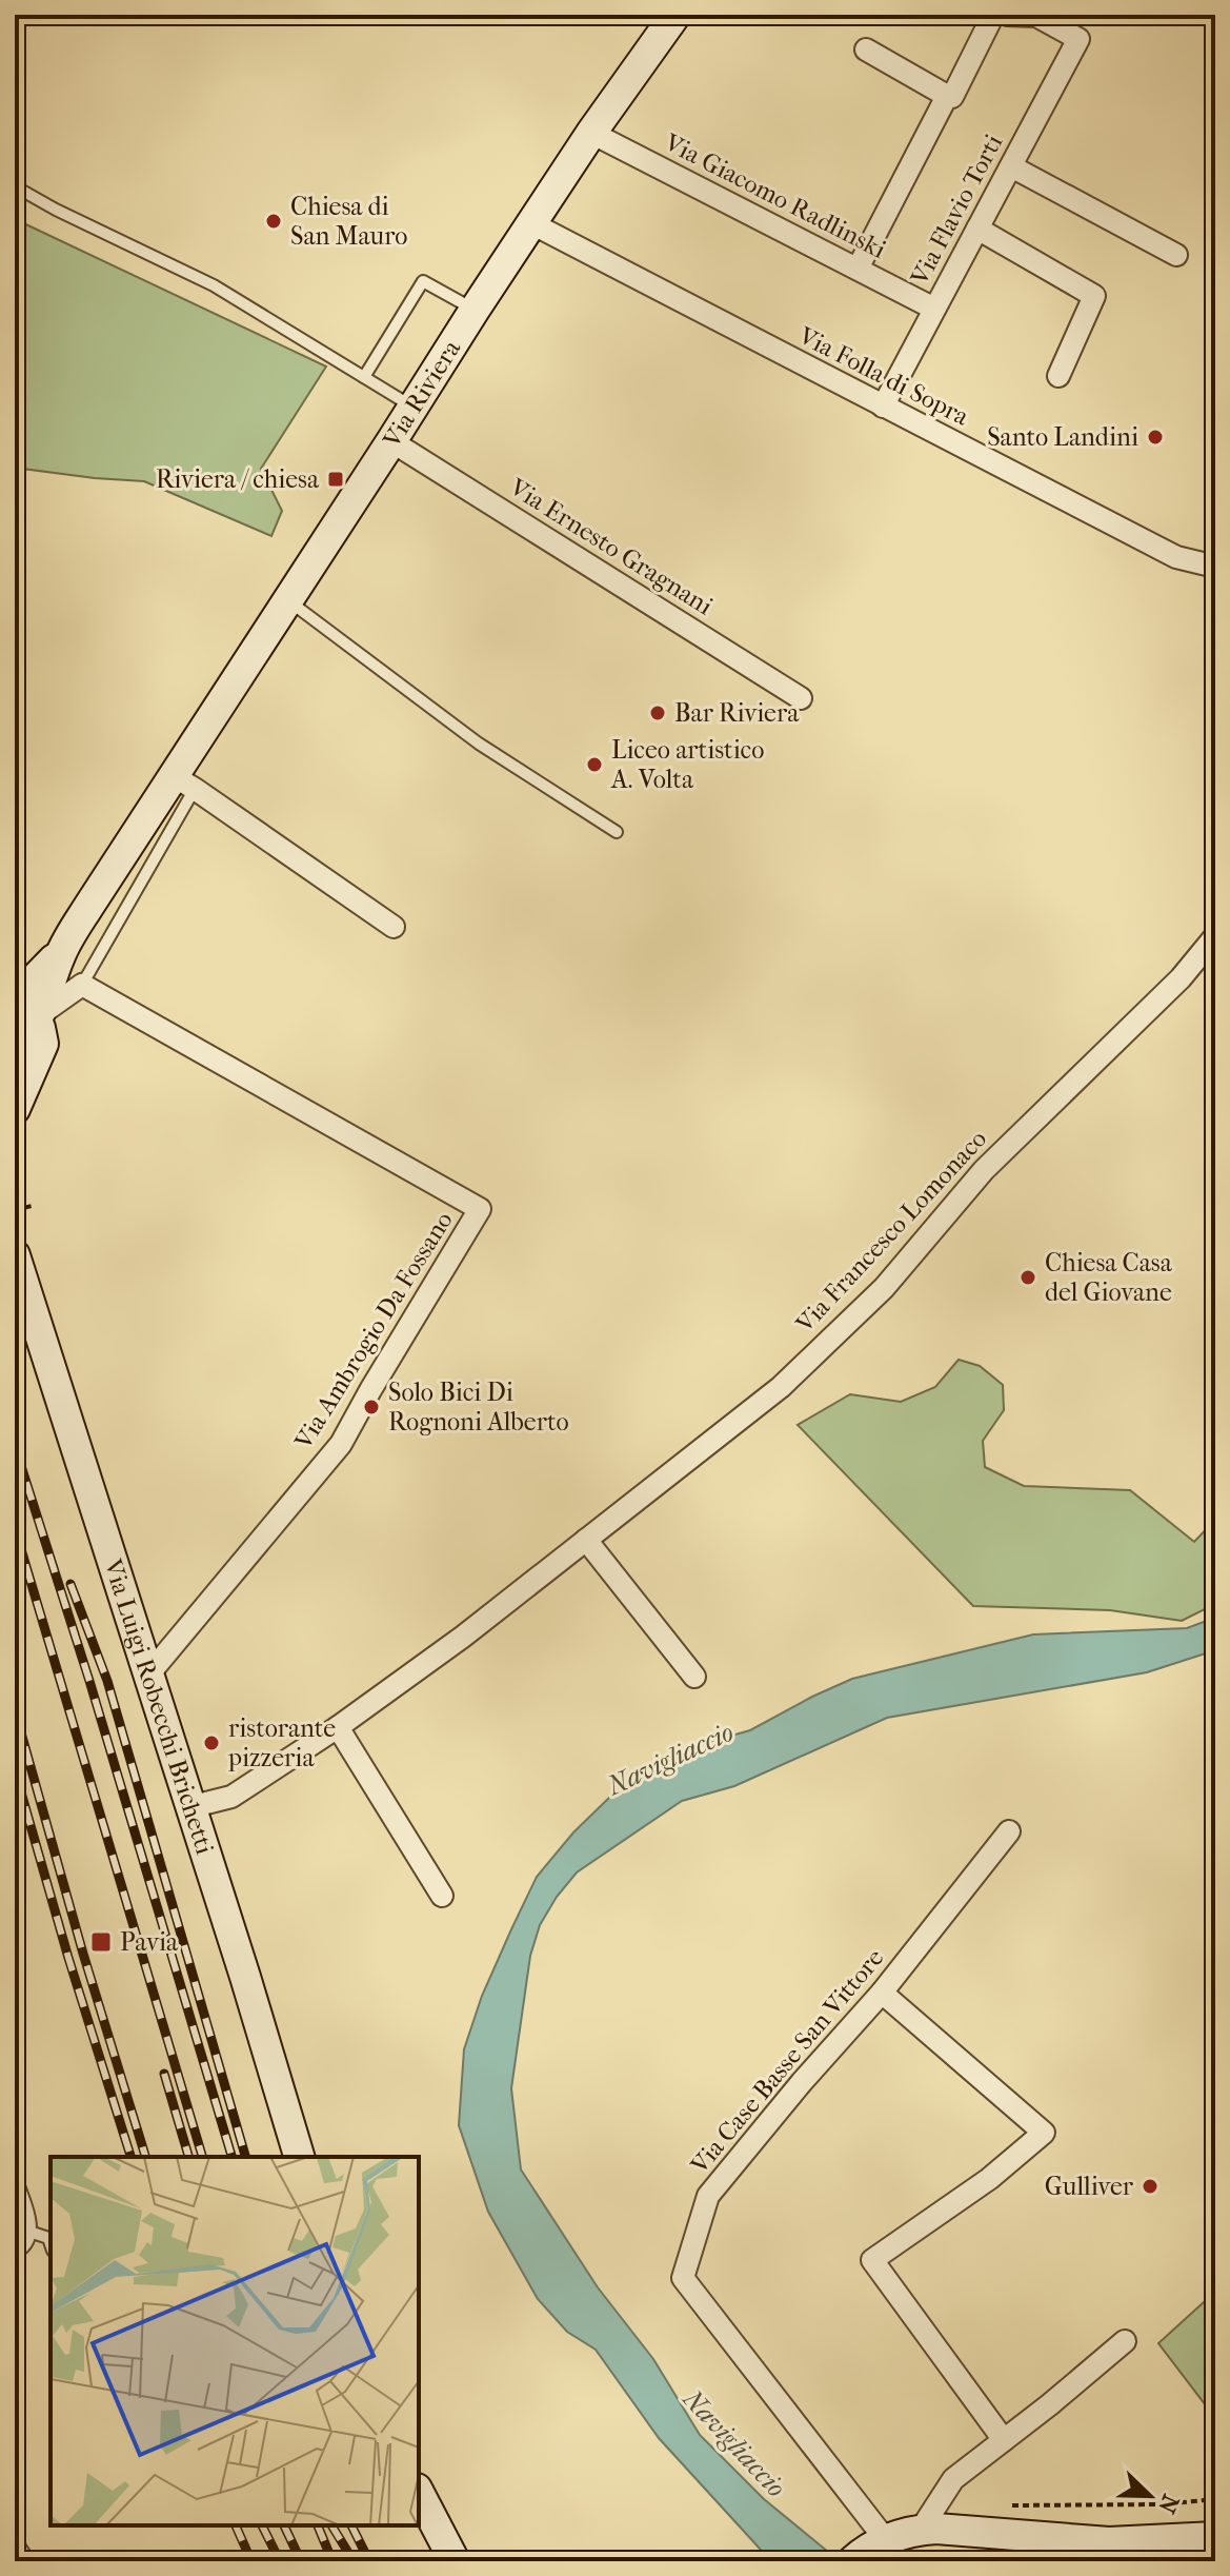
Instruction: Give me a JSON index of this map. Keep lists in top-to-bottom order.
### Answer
{
  "streets": {
    "street": [
      "Via Giacomo Radlinski",
      "Via Flavio Torti",
      "Via Folla di Sopra",
      "Via Riviera",
      "Via Ernesto Gragnani",
      "Via Francesco Lomonaco",
      "Via Ambrogio Da Fossano",
      "Via Luigi Robecchi Brichetti",
      "Via Case Basse San Vittore"
    ]
  },
  "crossings": [
    ["Via Giacomo Radlinski", "Via Flavio Torti"],
    ["Via Giacomo Radlinski", "Via Riviera"],
    ["Via Flavio Torti", "Via Folla di Sopra"],
    ["Via Folla di Sopra", "Via Riviera"],
    ["Via Riviera", "Via Ernesto Gragnani"],
    ["Via Riviera", "Via Ambrogio Da Fossano"],
    ["Via Francesco Lomonaco", "Via Luigi Robecchi Brichetti"],
    ["Via Ambrogio Da Fossano", "Via Luigi Robecchi Brichetti"]
  ],
  "water": ["Navigliaccio"],
  "places": {
    "other": [
      "Chiesa di San Mauro",
      "Santo Landini",
      "Bar Riviera",
      "Liceo artistico A. Volta",
      "Chiesa Casa del Giovane",
      "Solo Bici Di Rognoni Alberto",
      "ristorante pizzeria",
      "Gulliver"
    ],
    "transit": ["Riviera / chiesa", "Pavia"]
  },
  "north": "bottom right"
}
